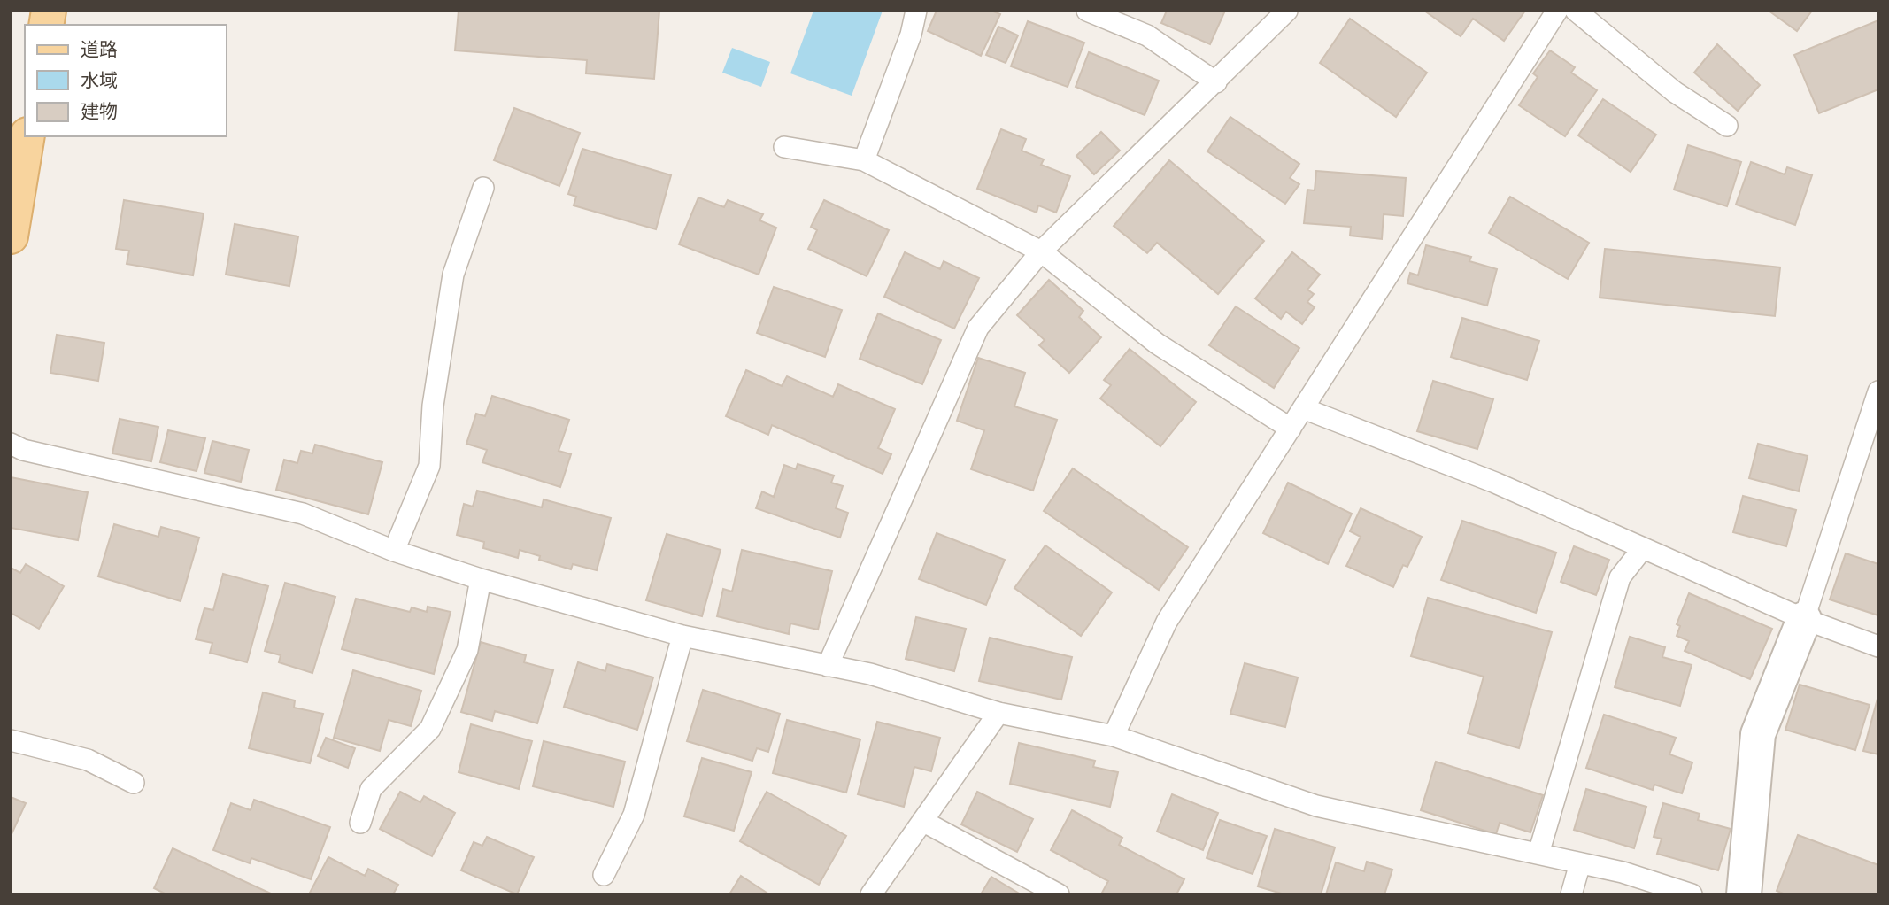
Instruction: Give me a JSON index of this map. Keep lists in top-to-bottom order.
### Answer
{
  "legend": ["道路", "水域", "建物"]
}
